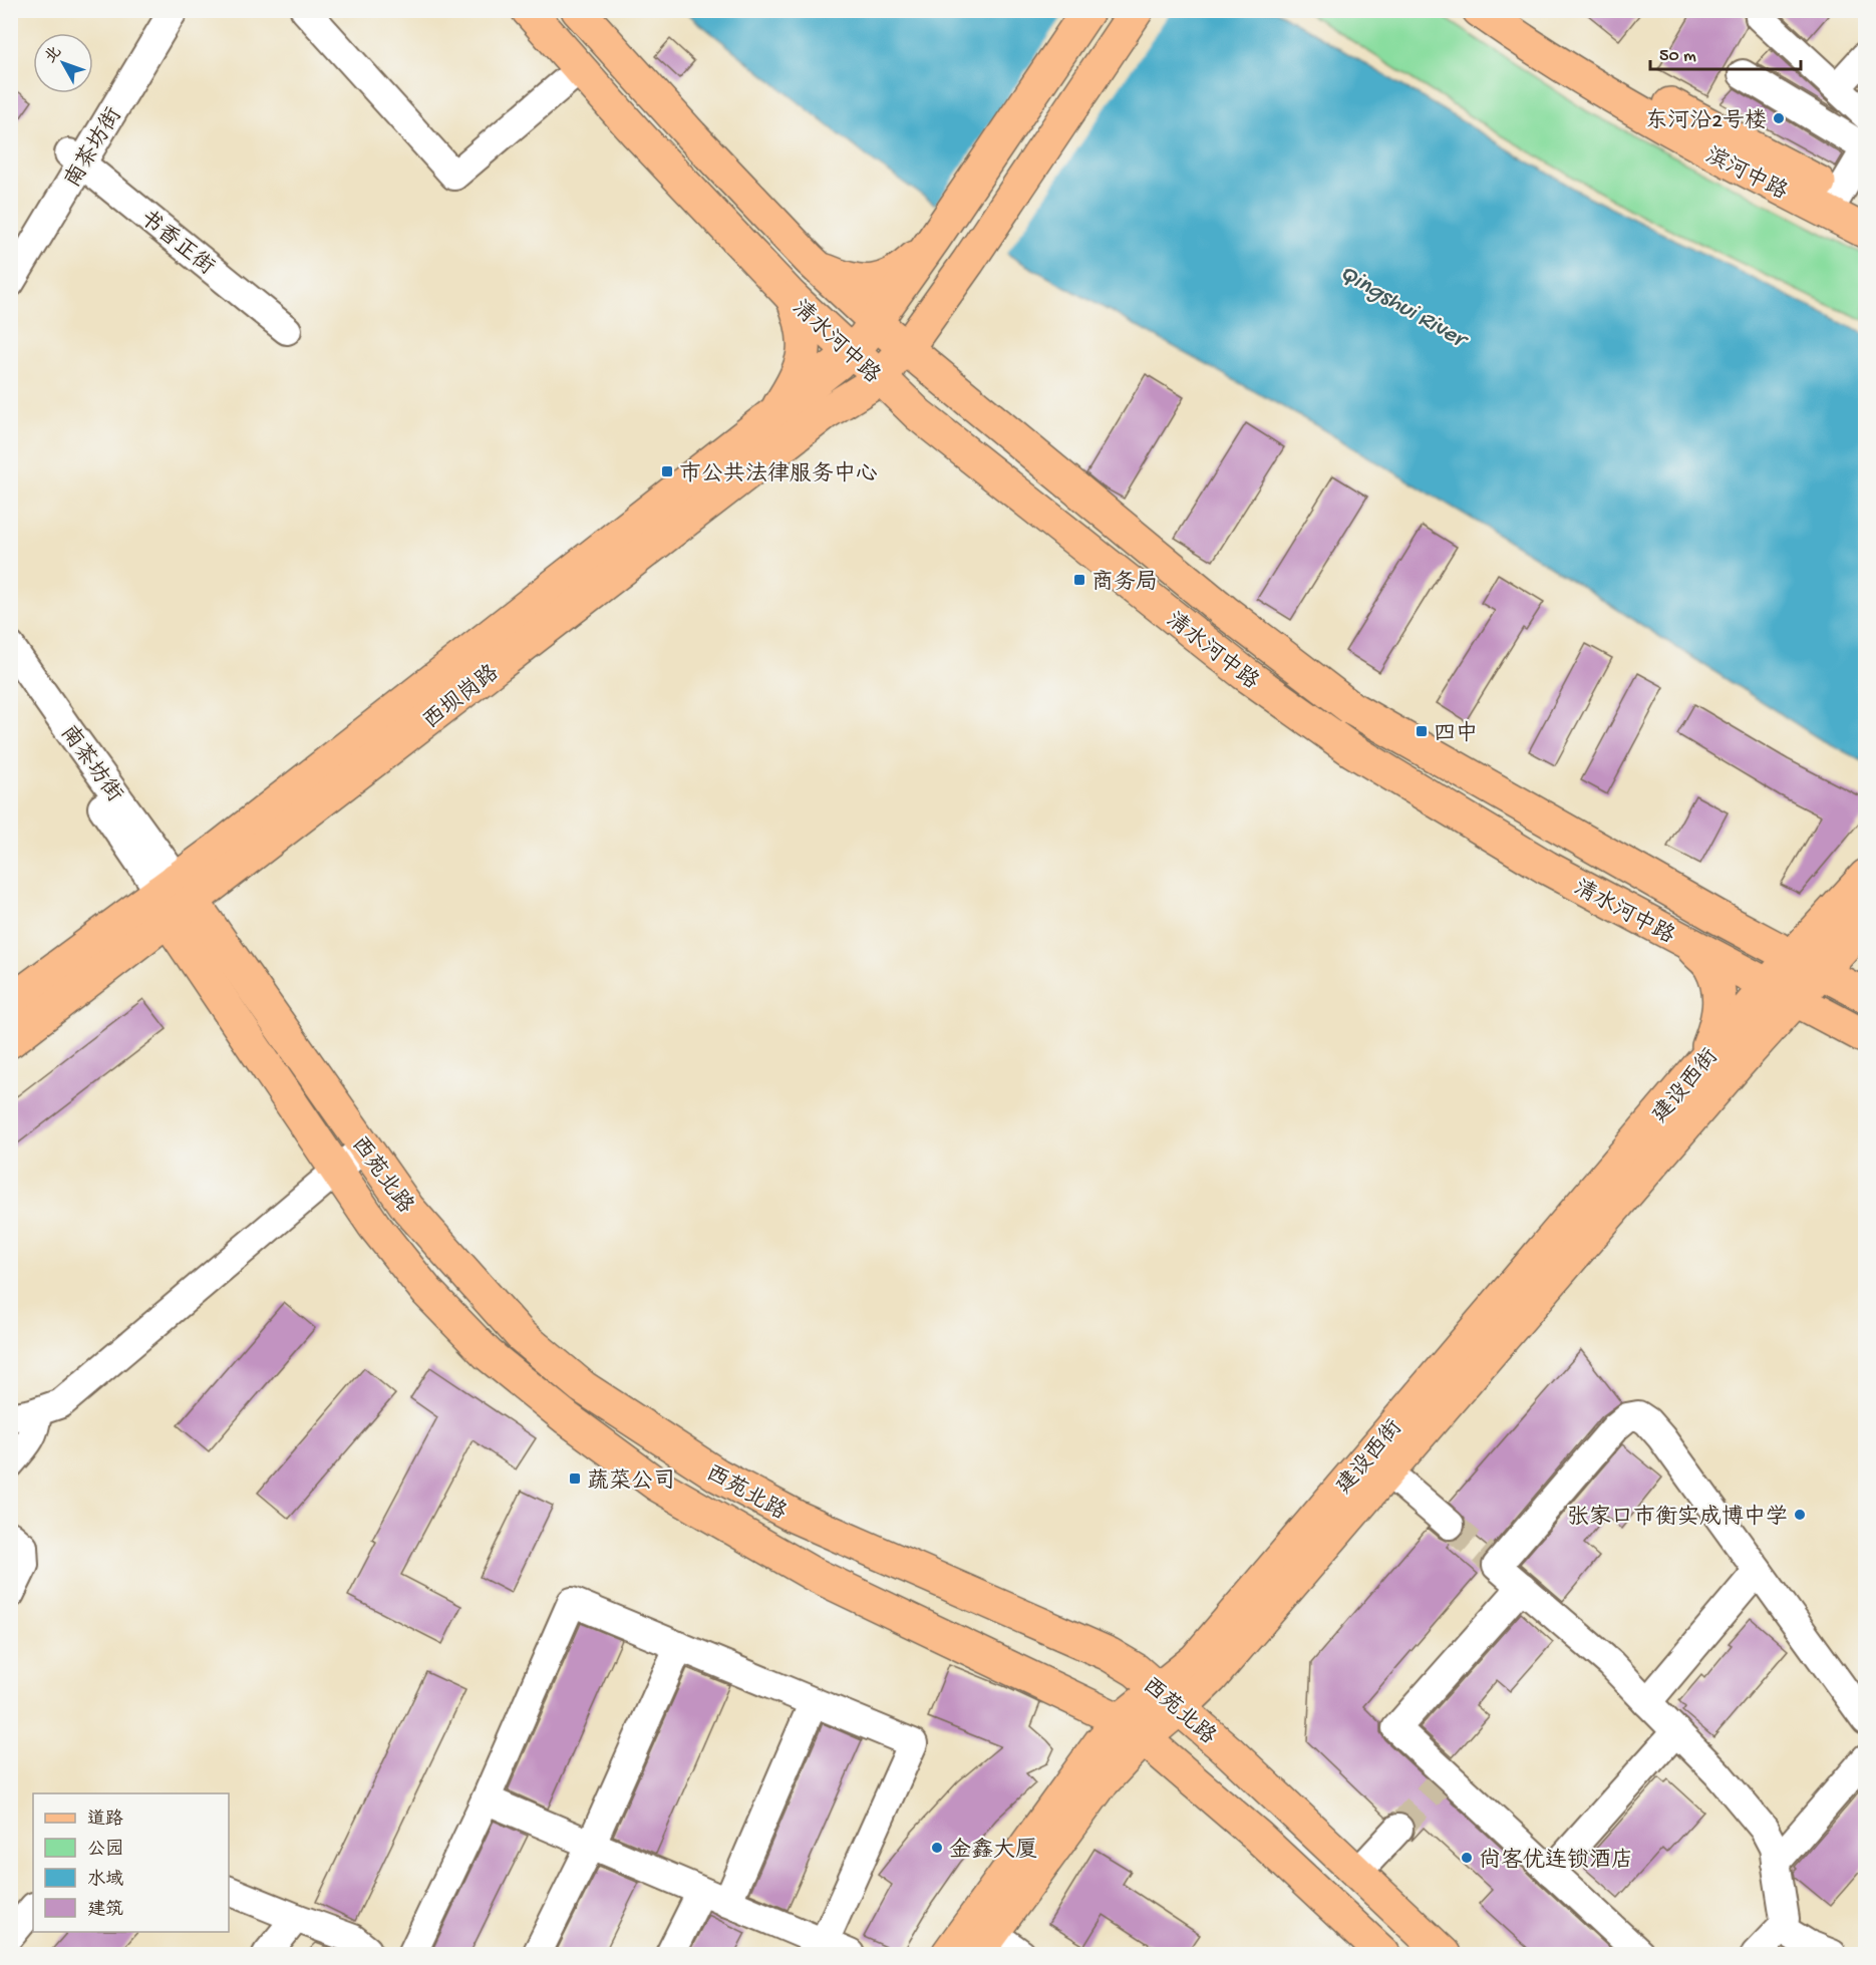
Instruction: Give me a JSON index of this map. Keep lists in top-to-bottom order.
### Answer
{
  "streets": {
    "main road": [
      "滨河中路",
      "清水河中路",
      "西坝岗路",
      "建设西街",
      "西苑北路"
    ],
    "street": ["南茶坊街", "书香正街"]
  },
  "crossings": [
    ["南茶坊街", "书香正街"],
    ["南茶坊街", "西坝岗路"],
    ["南茶坊街", "西苑北路"],
    ["清水河中路", "西坝岗路"],
    ["清水河中路", "建设西街"],
    ["西坝岗路", "西苑北路"],
    ["建设西街", "西苑北路"]
  ],
  "water": ["Qingshui River"],
  "places": {
    "other": [
      "东河沿2号楼",
      "张家口市衡实成博中学",
      "金鑫大厦",
      "尚客优连锁酒店"
    ],
    "transit": [
      "市公共法律服务中心",
      "商务局",
      "四中",
      "蔬菜公司"
    ]
  },
  "legend": [
    "道路",
    "公园",
    "水域",
    "建筑"
  ],
  "scale_bar": "50 m",
  "north": "top left"
}
